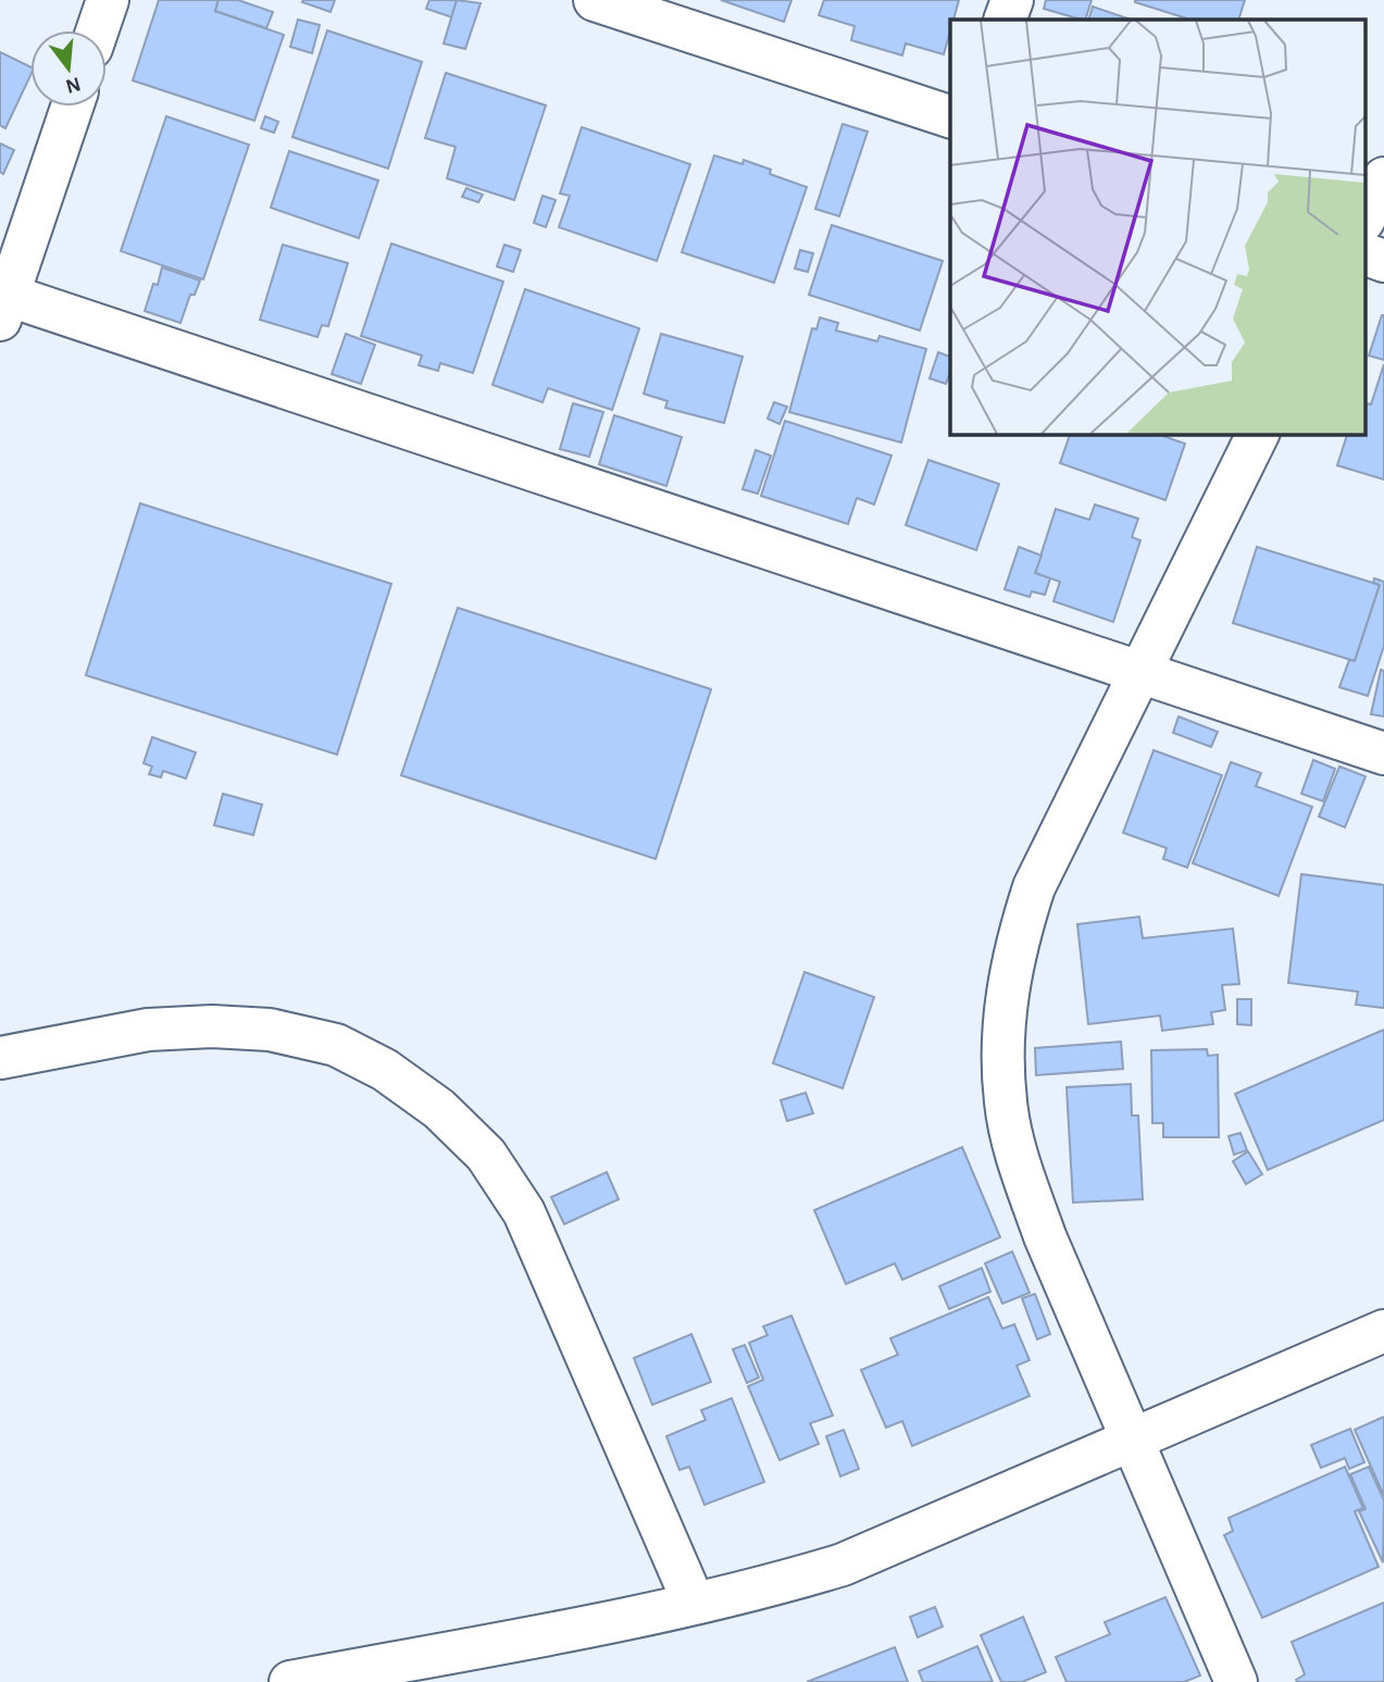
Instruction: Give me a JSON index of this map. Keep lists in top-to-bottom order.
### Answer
{
  "north": "bottom"
}
